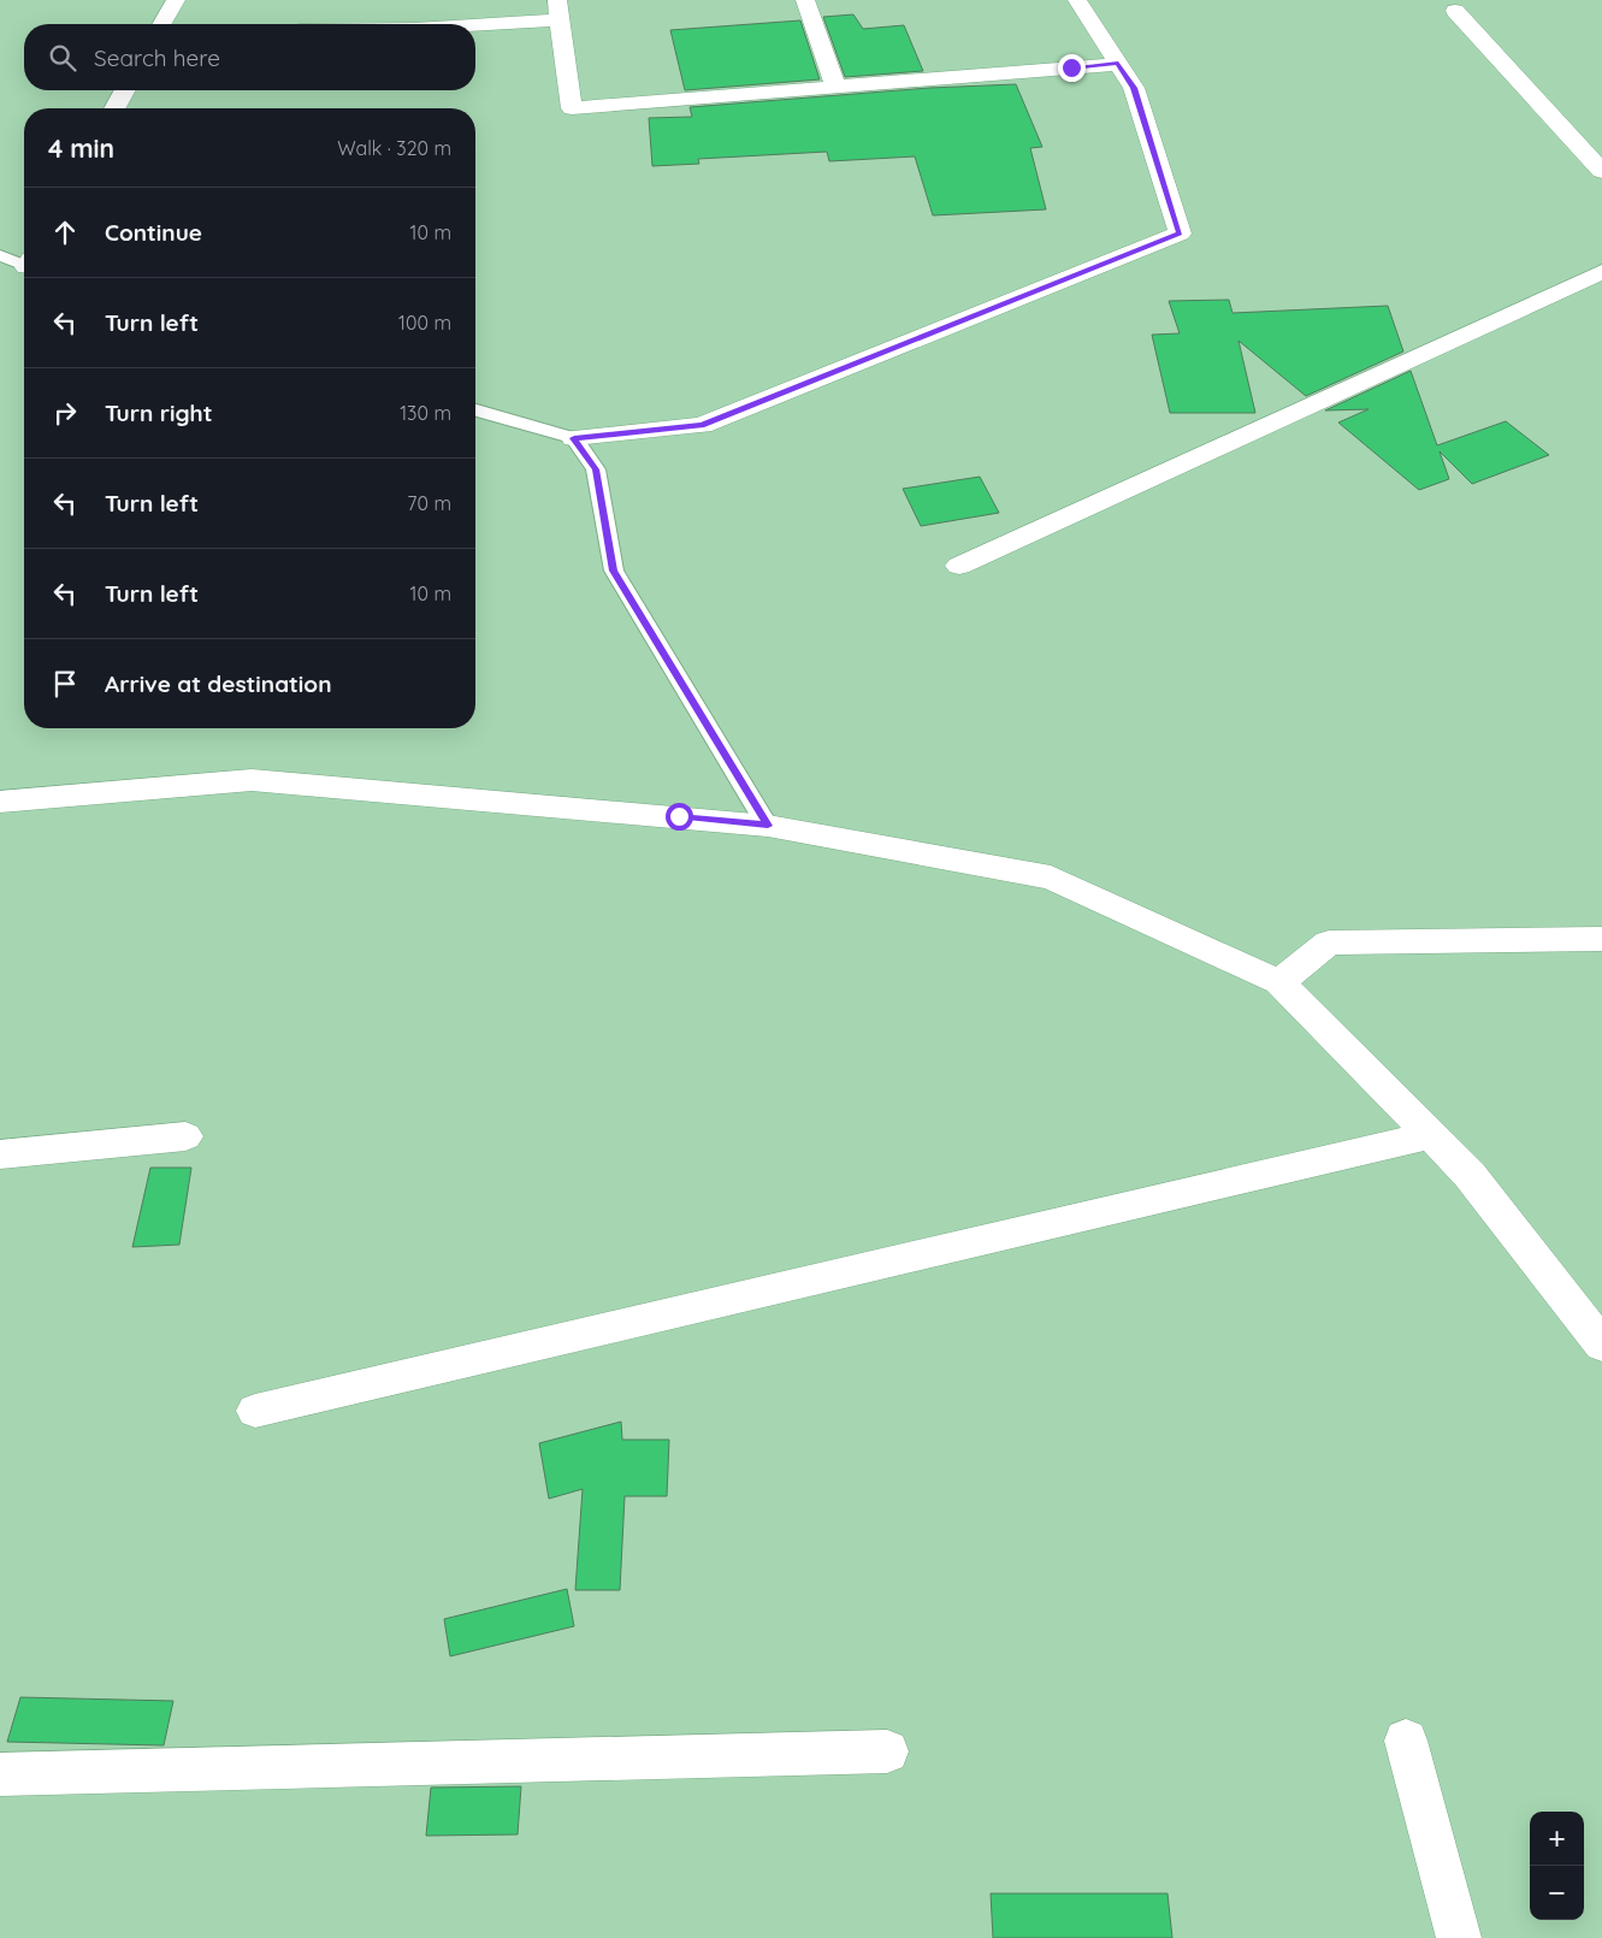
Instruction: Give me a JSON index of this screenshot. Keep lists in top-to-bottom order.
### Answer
{
  "page": {
    "search": "Search here",
    "heading": ["4 min", "Walk · 320 m"],
    "list": [
      ["Continue", "10 m"],
      ["Turn left", "100 m"],
      ["Turn right", "130 m"],
      ["Turn left", "70 m"],
      ["Turn left", "10 m"],
      "Arrive at destination"
    ],
    "map_buttons": ["+", "−"]
  }
}
